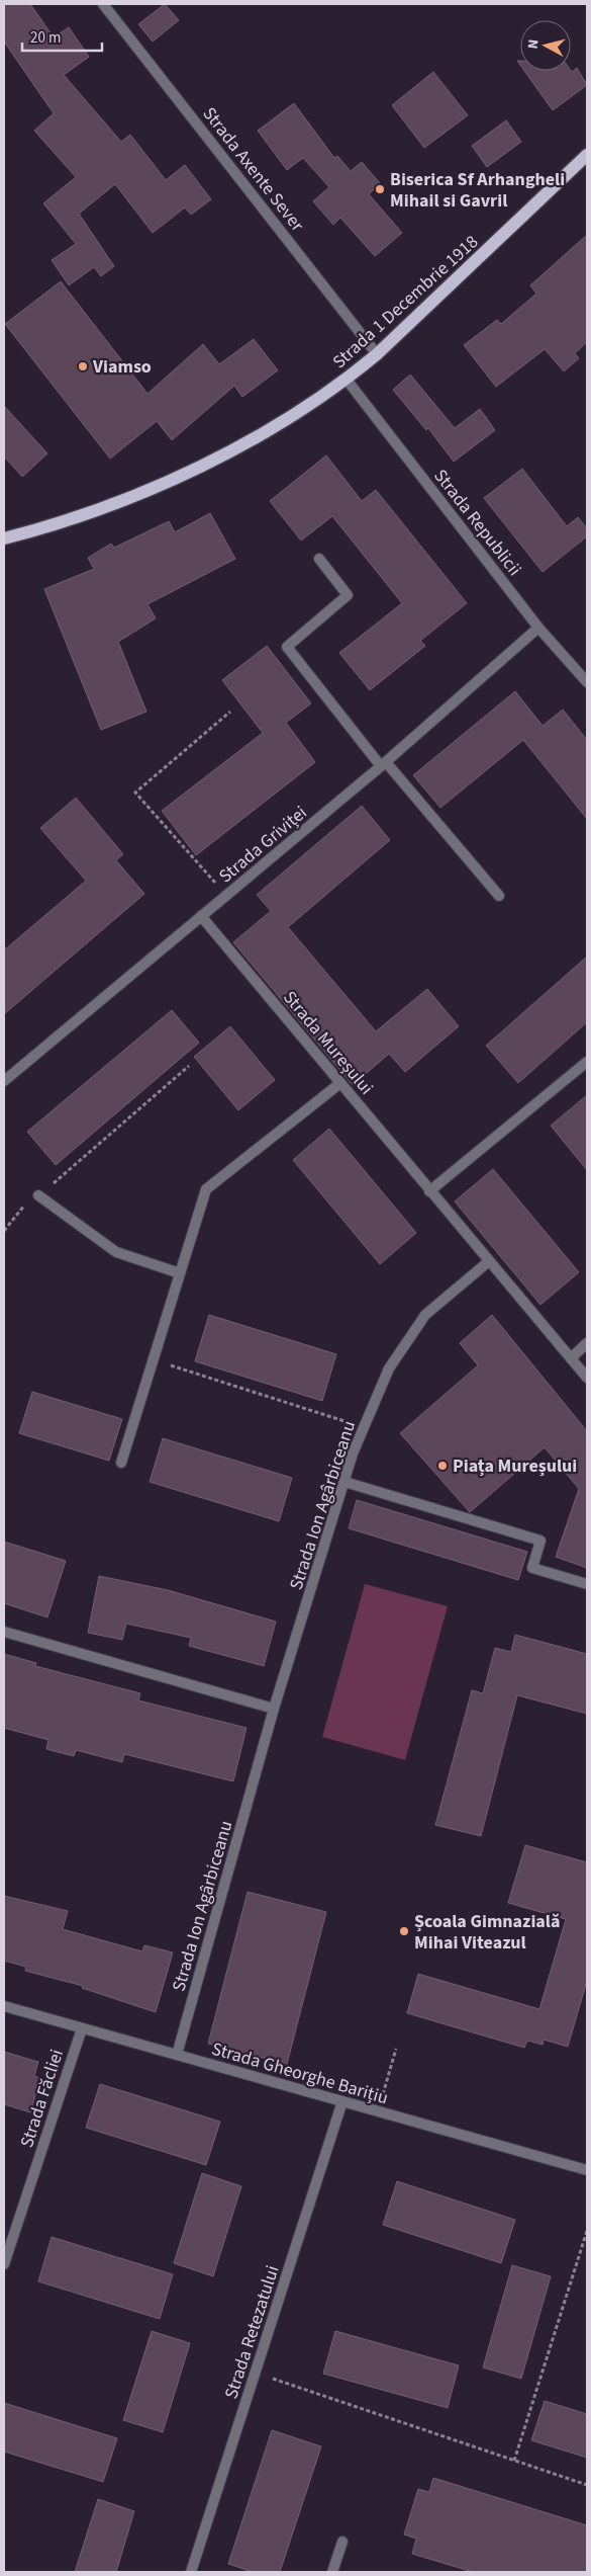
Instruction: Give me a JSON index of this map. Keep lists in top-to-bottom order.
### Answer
{
  "streets": {
    "main road": ["Strada 1 Decembrie 1918"],
    "street": [
      "Strada Axente Sever",
      "Strada Republicii",
      "Strada Griviței",
      "Strada Mureșului",
      "Strada Ion Agârbiceanu",
      "Strada Gheorghe Barițiu",
      "Strada Făcliei",
      "Strada Retezatului"
    ]
  },
  "crossings": [
    ["Strada Axente Sever", "Strada 1 Decembrie 1918"],
    ["Strada 1 Decembrie 1918", "Strada Republicii"],
    ["Strada Republicii", "Strada Griviței"],
    ["Strada Griviței", "Strada Mureșului"],
    ["Strada Mureșului", "Strada Ion Agârbiceanu"],
    ["Strada Ion Agârbiceanu", "Strada Gheorghe Barițiu"],
    ["Strada Gheorghe Barițiu", "Strada Făcliei"],
    ["Strada Gheorghe Barițiu", "Strada Retezatului"]
  ],
  "places": [
    "Biserica Sf Arhangheli Mihail si Gavril",
    "Viamso",
    "Piața Mureșului",
    "Școala Gimnazială Mihai Viteazul"
  ],
  "scale_bar": "20 m",
  "north": "left"
}
